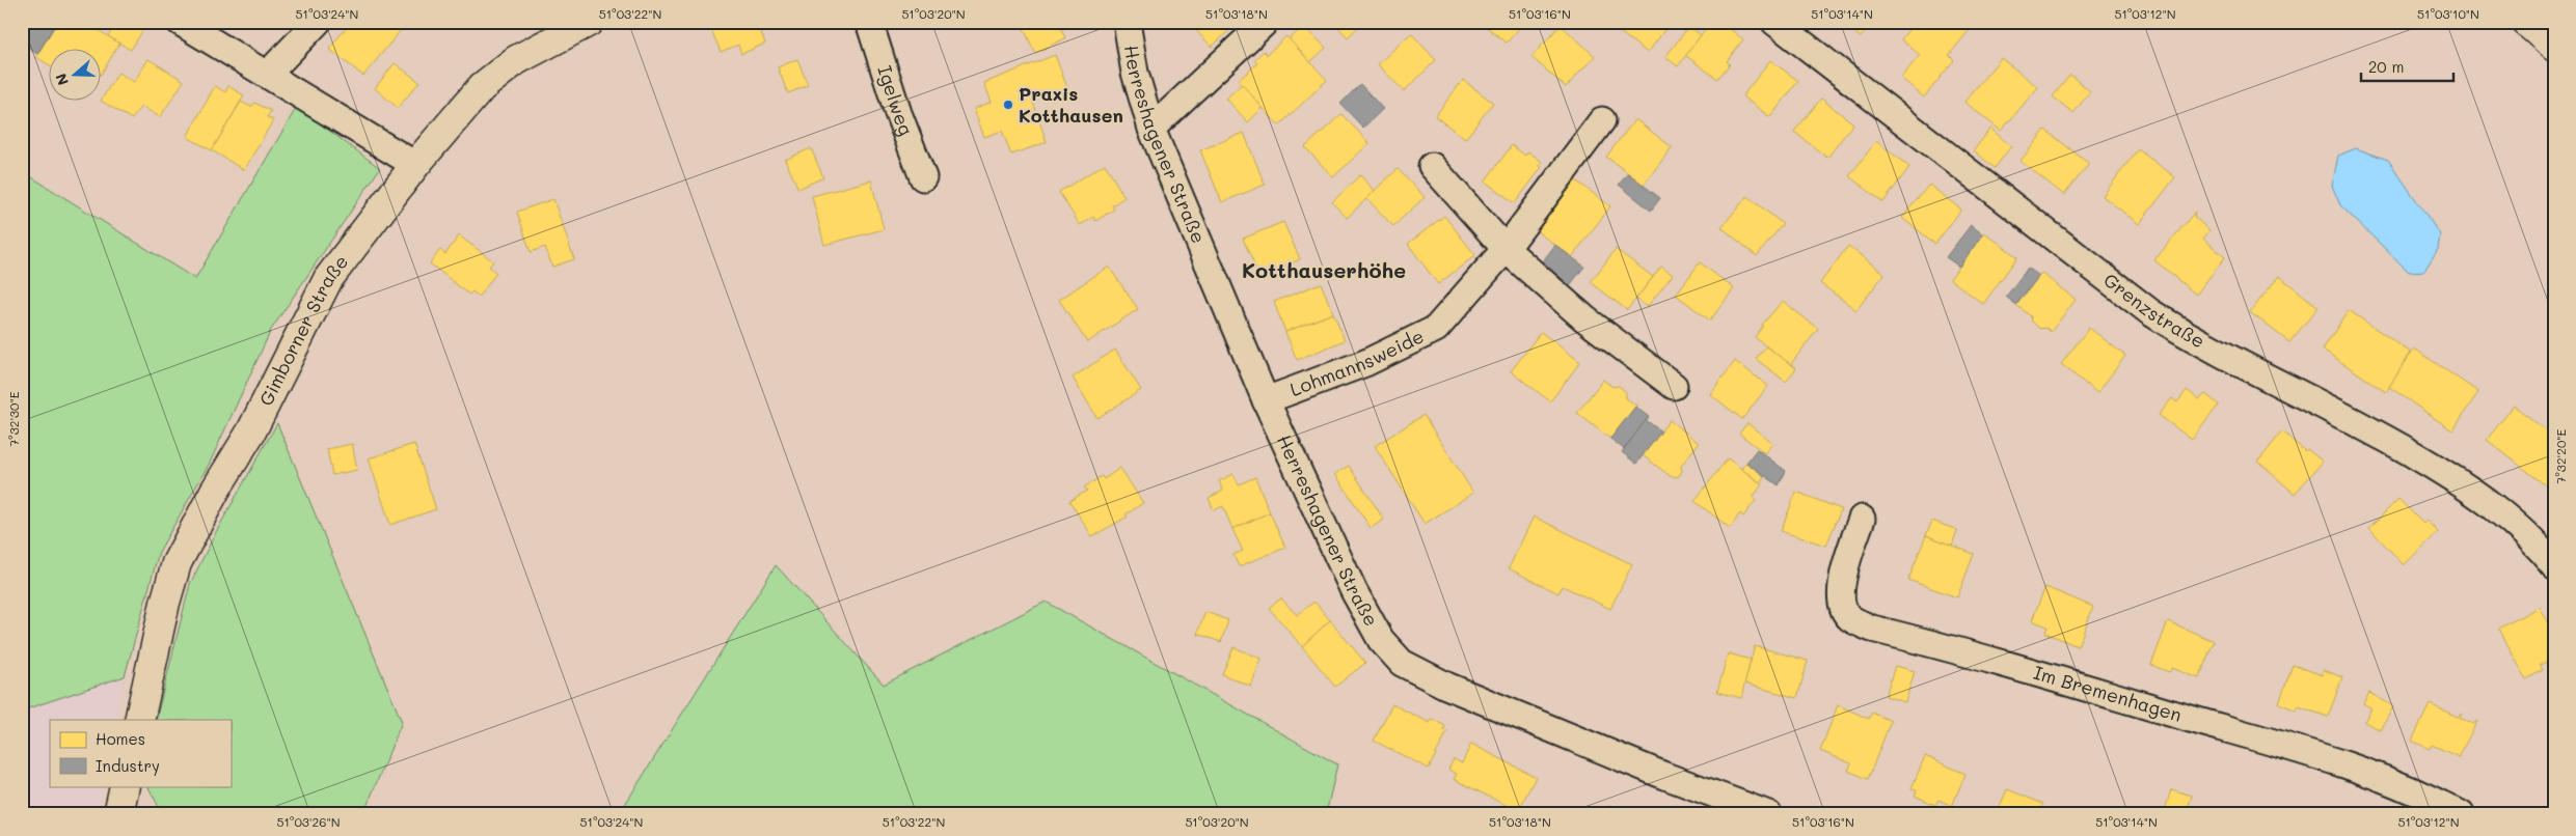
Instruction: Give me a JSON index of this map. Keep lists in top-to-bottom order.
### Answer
{
  "streets": {
    "street": [
      "Igelweg",
      "Herreshagener Straße",
      "Grenzstraße",
      "Gimborner Straße",
      "Lohmannsweide",
      "Im Bremenhagen"
    ]
  },
  "crossings": [
    ["Herreshagener Straße", "Lohmannsweide"]
  ],
  "districts": ["Kotthauserhöhe"],
  "places": ["Praxis Kotthausen"],
  "legend": ["Homes", "Industry"],
  "scale_bar": "20 m",
  "north": "left",
  "coordinates": [
    "51°03'24\"N",
    "51°03'22\"N",
    "51°03'20\"N",
    "51°03'18\"N",
    "51°03'16\"N",
    "51°03'14\"N",
    "51°03'12\"N",
    "51°03'10\"N",
    "7°32'30\"E",
    "7°32'20\"E",
    "51°03'26\"N"
  ]
}
